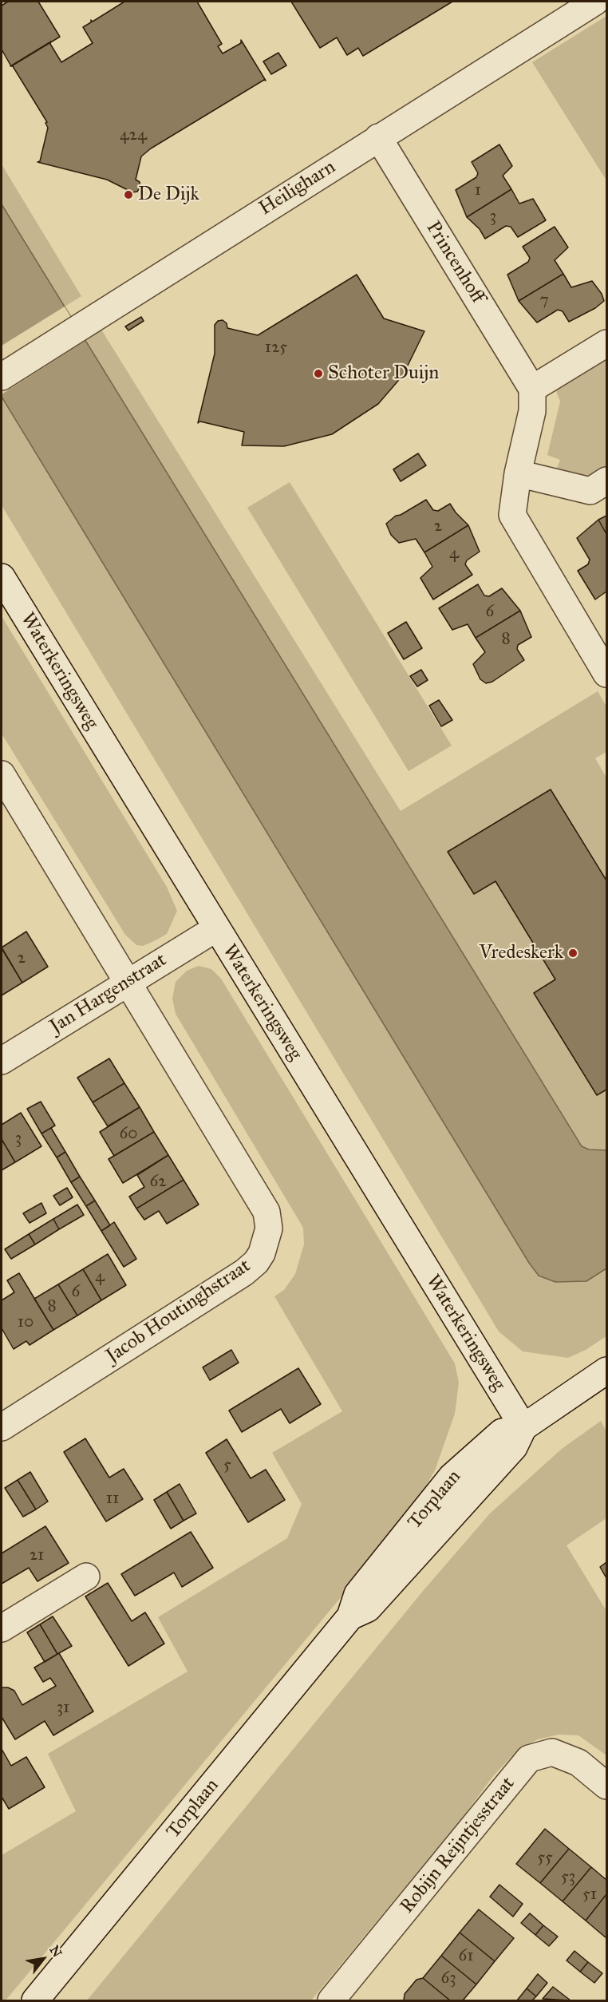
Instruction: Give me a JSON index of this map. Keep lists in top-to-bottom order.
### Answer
{
  "streets": {
    "street": [
      "Heiligharn",
      "Princenhoff",
      "Waterkeringsweg",
      "Jan Hargenstraat",
      "Jacob Houtinghstraat",
      "Torplaan",
      "Robijn Reijntjesstraat"
    ]
  },
  "crossings": [
    ["Heiligharn", "Princenhoff"],
    ["Waterkeringsweg", "Jan Hargenstraat"],
    ["Waterkeringsweg", "Torplaan"],
    ["Jan Hargenstraat", "Jacob Houtinghstraat"]
  ],
  "places": ["De Dijk", "Schoter Duijn", "Vredeskerk"],
  "house_numbers": [
    "424",
    "1",
    "3",
    "7",
    "125",
    "2",
    "4",
    "6",
    "8",
    "2",
    "60",
    "3",
    "62",
    "4",
    "6",
    "8",
    "10",
    "5",
    "11",
    "21",
    "31",
    "55",
    "53",
    "51",
    "61",
    "63"
  ],
  "north": "top right"
}
